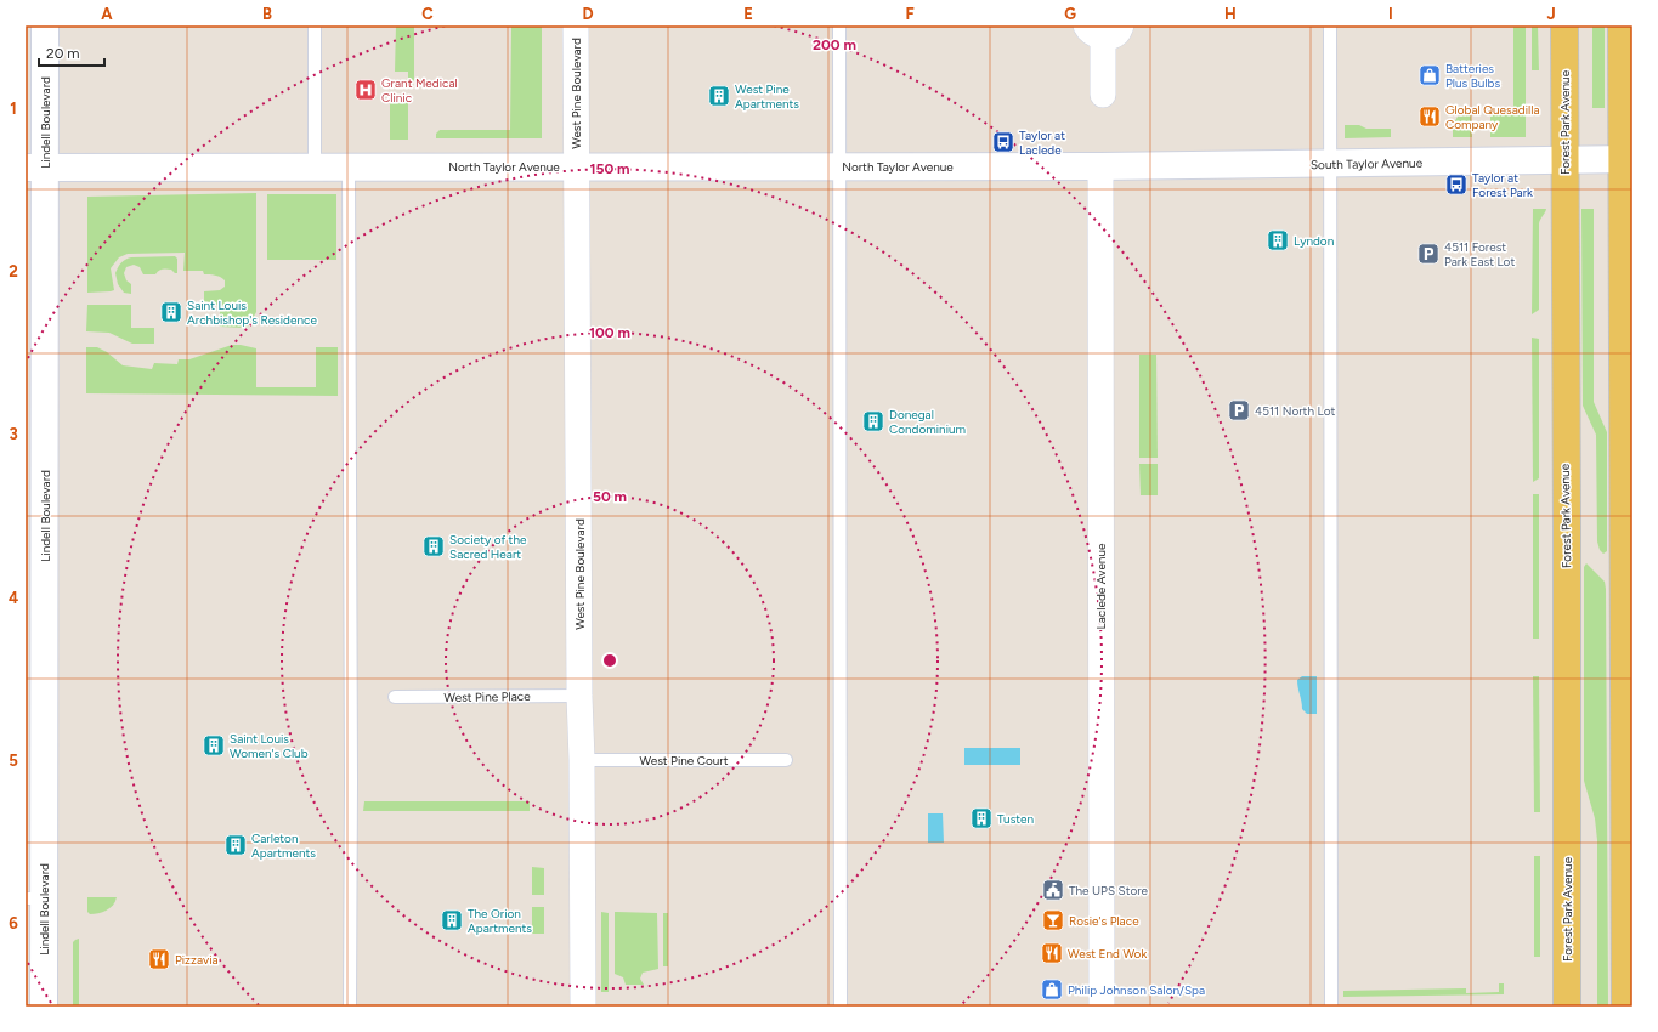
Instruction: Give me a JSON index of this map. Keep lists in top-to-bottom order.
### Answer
{
  "streets": {
    "main road": ["Forest Park Avenue"],
    "street": [
      "West Pine Boulevard",
      "Lindell Boulevard",
      "South Taylor Avenue",
      "North Taylor Avenue",
      "Laclede Avenue"
    ],
    "lane": ["West Pine Place", "West Pine Court"]
  },
  "crossings": [
    ["West Pine Boulevard", "North Taylor Avenue"],
    ["West Pine Boulevard", "West Pine Place"],
    ["West Pine Boulevard", "West Pine Court"],
    ["Lindell Boulevard", "North Taylor Avenue"],
    ["Forest Park Avenue", "South Taylor Avenue"],
    ["South Taylor Avenue", "North Taylor Avenue"],
    ["South Taylor Avenue", "Laclede Avenue"],
    ["North Taylor Avenue", "Laclede Avenue"]
  ],
  "places": {
    "shop": ["Batteries Plus Bulbs", "Philip Johnson Salon/Spa"],
    "hospital": ["Grant Medical Clinic"],
    "building": [
      "West Pine Apartments",
      "Lyndon",
      "Saint Louis Archbishop's Residence",
      "Donegal Condominium",
      "Society of the Sacred Heart",
      "Saint Louis Women's Club",
      "Tusten",
      "Carleton Apartments",
      "The Orion Apartments"
    ],
    "restaurant": ["Global Quesadilla Company", "West End Wok", "Pizzavia"],
    "bus stop": ["Taylor at Laclede", "Taylor at Forest Park"],
    "parking": ["4511 Forest Park East Lot", "4511 North Lot"],
    "public building": ["The UPS Store"],
    "bar": ["Rosie's Place"]
  },
  "scale_bar": "20 m",
  "grid": {
    "columns": [
      "A",
      "B",
      "C",
      "D",
      "E",
      "F",
      "G",
      "H",
      "I",
      "J"
    ],
    "rows": [
      "1",
      "2",
      "3",
      "4",
      "5",
      "6"
    ]
  },
  "rings": [
    "200 m",
    "150 m",
    "100 m",
    "50 m"
  ]
}
